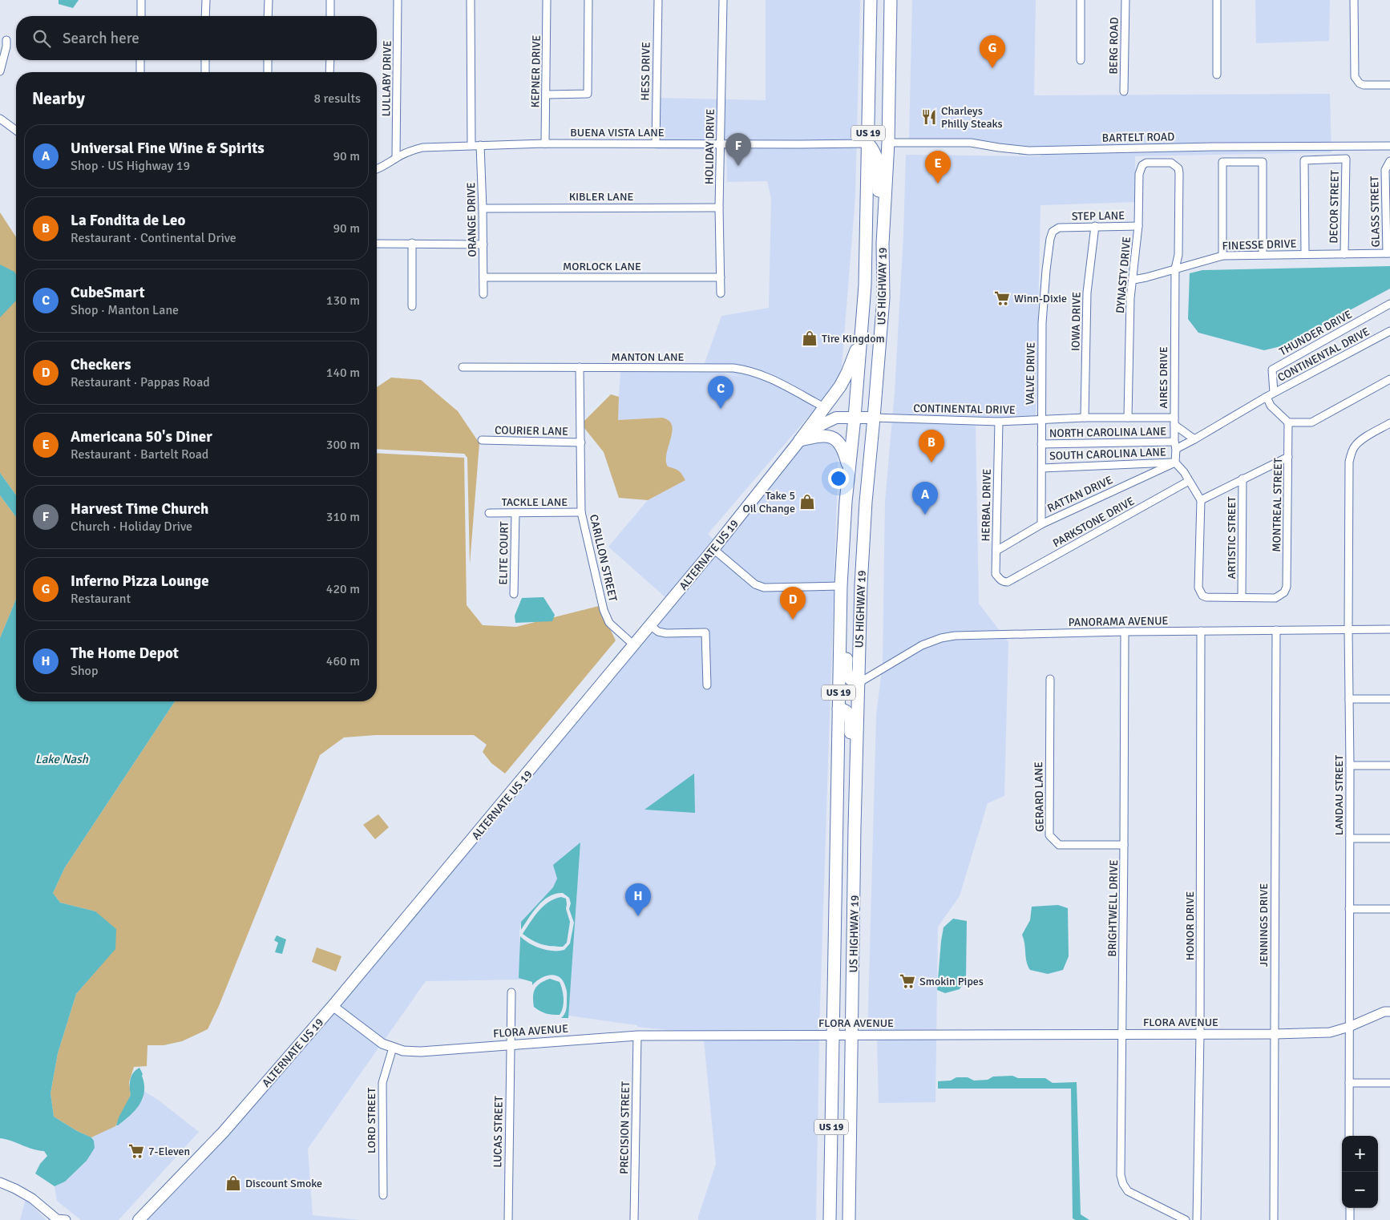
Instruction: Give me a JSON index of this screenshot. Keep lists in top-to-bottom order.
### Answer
{
  "streets": {
    "highway": ["US 19", "US HIGHWAY 19"],
    "main road": ["ALTERNATE US 19"],
    "street": [
      "BERG ROAD",
      "KEPNER DRIVE",
      "HESS DRIVE",
      "LULLABY DRIVE",
      "BUENA VISTA LANE",
      "BARTELT ROAD",
      "HOLIDAY DRIVE",
      "KIBLER LANE",
      "DECOR STREET",
      "GLASS STREET",
      "STEP LANE",
      "ORANGE DRIVE",
      "FINESSE DRIVE",
      "MORLOCK LANE",
      "DYNASTY DRIVE",
      "IOWA DRIVE",
      "THUNDER DRIVE",
      "CONTINENTAL DRIVE",
      "MANTON LANE",
      "VALVE DRIVE",
      "AIRES DRIVE",
      "COURIER LANE",
      "NORTH CAROLINA LANE",
      "SOUTH CAROLINA LANE",
      "RATTAN DRIVE",
      "TACKLE LANE",
      "HERBAL DRIVE",
      "MONTREAL STREET",
      "PARKSTONE DRIVE",
      "ARTISTIC STREET",
      "ELITE COURT",
      "CARILLON STREET",
      "PANORAMA AVENUE",
      "LANDAU STREET",
      "GERARD LANE",
      "BRIGHTWELL DRIVE",
      "JENNINGS DRIVE",
      "HONOR DRIVE",
      "FLORA AVENUE",
      "LORD STREET",
      "PRECISION STREET",
      "LUCAS STREET"
    ]
  },
  "crossings": [
    ["KEPNER DRIVE", "BUENA VISTA LANE"],
    ["HESS DRIVE", "BUENA VISTA LANE"],
    ["LULLABY DRIVE", "BUENA VISTA LANE"],
    ["BUENA VISTA LANE", "HOLIDAY DRIVE"],
    ["BUENA VISTA LANE", "ORANGE DRIVE"],
    ["BUENA VISTA LANE", "US HIGHWAY 19"],
    ["BARTELT ROAD", "US HIGHWAY 19"],
    ["HOLIDAY DRIVE", "KIBLER LANE"],
    ["HOLIDAY DRIVE", "MORLOCK LANE"],
    ["KIBLER LANE", "ORANGE DRIVE"],
    ["DECOR STREET", "FINESSE DRIVE"],
    ["GLASS STREET", "FINESSE DRIVE"],
    ["STEP LANE", "DYNASTY DRIVE"],
    ["STEP LANE", "IOWA DRIVE"],
    ["STEP LANE", "VALVE DRIVE"],
    ["ORANGE DRIVE", "MORLOCK LANE"],
    ["FINESSE DRIVE", "DYNASTY DRIVE"],
    ["FINESSE DRIVE", "AIRES DRIVE"],
    ["DYNASTY DRIVE", "CONTINENTAL DRIVE"],
    ["DYNASTY DRIVE", "AIRES DRIVE"],
    ["US HIGHWAY 19", "CONTINENTAL DRIVE"],
    ["US HIGHWAY 19", "ALTERNATE US 19"],
    ["US HIGHWAY 19", "PANORAMA AVENUE"],
    ["US HIGHWAY 19", "FLORA AVENUE"],
    ["IOWA DRIVE", "CONTINENTAL DRIVE"],
    ["THUNDER DRIVE", "CONTINENTAL DRIVE"],
    ["CONTINENTAL DRIVE", "VALVE DRIVE"],
    ["CONTINENTAL DRIVE", "AIRES DRIVE"],
    ["CONTINENTAL DRIVE", "NORTH CAROLINA LANE"],
    ["CONTINENTAL DRIVE", "HERBAL DRIVE"],
    ["CONTINENTAL DRIVE", "ALTERNATE US 19"],
    ["MANTON LANE", "CARILLON STREET"],
    ["VALVE DRIVE", "NORTH CAROLINA LANE"],
    ["VALVE DRIVE", "SOUTH CAROLINA LANE"],
    ["VALVE DRIVE", "RATTAN DRIVE"],
    ["AIRES DRIVE", "NORTH CAROLINA LANE"],
    ["AIRES DRIVE", "SOUTH CAROLINA LANE"],
    ["AIRES DRIVE", "RATTAN DRIVE"],
    ["COURIER LANE", "CARILLON STREET"],
    ["SOUTH CAROLINA LANE", "RATTAN DRIVE"],
    ["RATTAN DRIVE", "HERBAL DRIVE"],
    ["TACKLE LANE", "ELITE COURT"],
    ["TACKLE LANE", "CARILLON STREET"],
    ["HERBAL DRIVE", "PARKSTONE DRIVE"],
    ["MONTREAL STREET", "ARTISTIC STREET"],
    ["ALTERNATE US 19", "CARILLON STREET"],
    ["ALTERNATE US 19", "FLORA AVENUE"],
    ["PANORAMA AVENUE", "LANDAU STREET"],
    ["PANORAMA AVENUE", "BRIGHTWELL DRIVE"],
    ["PANORAMA AVENUE", "JENNINGS DRIVE"],
    ["PANORAMA AVENUE", "HONOR DRIVE"],
    ["LANDAU STREET", "FLORA AVENUE"],
    ["GERARD LANE", "BRIGHTWELL DRIVE"],
    ["BRIGHTWELL DRIVE", "FLORA AVENUE"],
    ["JENNINGS DRIVE", "FLORA AVENUE"],
    ["HONOR DRIVE", "FLORA AVENUE"],
    ["FLORA AVENUE", "LORD STREET"],
    ["FLORA AVENUE", "PRECISION STREET"],
    ["FLORA AVENUE", "LUCAS STREET"]
  ],
  "water": ["Lake Nash"],
  "places": {
    "restaurant": ["Charleys Philly Steaks"],
    "supermarket": ["Winn-Dixie", "Smokin Pipes", "7-Eleven"],
    "shop": ["Tire Kingdom", "Take 5 Oil Change", "Discount Smoke"]
  },
  "page": {
    "search": "Search here",
    "pins": [
      "G",
      "F",
      "E",
      "C",
      "B",
      "A",
      "D",
      "H"
    ],
    "heading": ["Nearby", "8 results"],
    "list": [
      {
        "mark": "A",
        "name": "Universal Fine Wine & Spirits",
        "note": "Shop · US Highway 19",
        "value": "90 m"
      },
      {
        "mark": "B",
        "name": "La Fondita de Leo",
        "note": "Restaurant · Continental Drive",
        "value": "90 m"
      },
      {
        "mark": "C",
        "name": "CubeSmart",
        "note": "Shop · Manton Lane",
        "value": "130 m"
      },
      {
        "mark": "D",
        "name": "Checkers",
        "note": "Restaurant · Pappas Road",
        "value": "140 m"
      },
      {
        "mark": "E",
        "name": "Americana 50's Diner",
        "note": "Restaurant · Bartelt Road",
        "value": "300 m"
      },
      {
        "mark": "F",
        "name": "Harvest Time Church",
        "note": "Church · Holiday Drive",
        "value": "310 m"
      },
      {
        "mark": "G",
        "name": "Inferno Pizza Lounge",
        "note": "Restaurant",
        "value": "420 m"
      },
      {
        "mark": "H",
        "name": "The Home Depot",
        "note": "Shop",
        "value": "460 m"
      }
    ],
    "map_buttons": ["+", "−"]
  }
}
